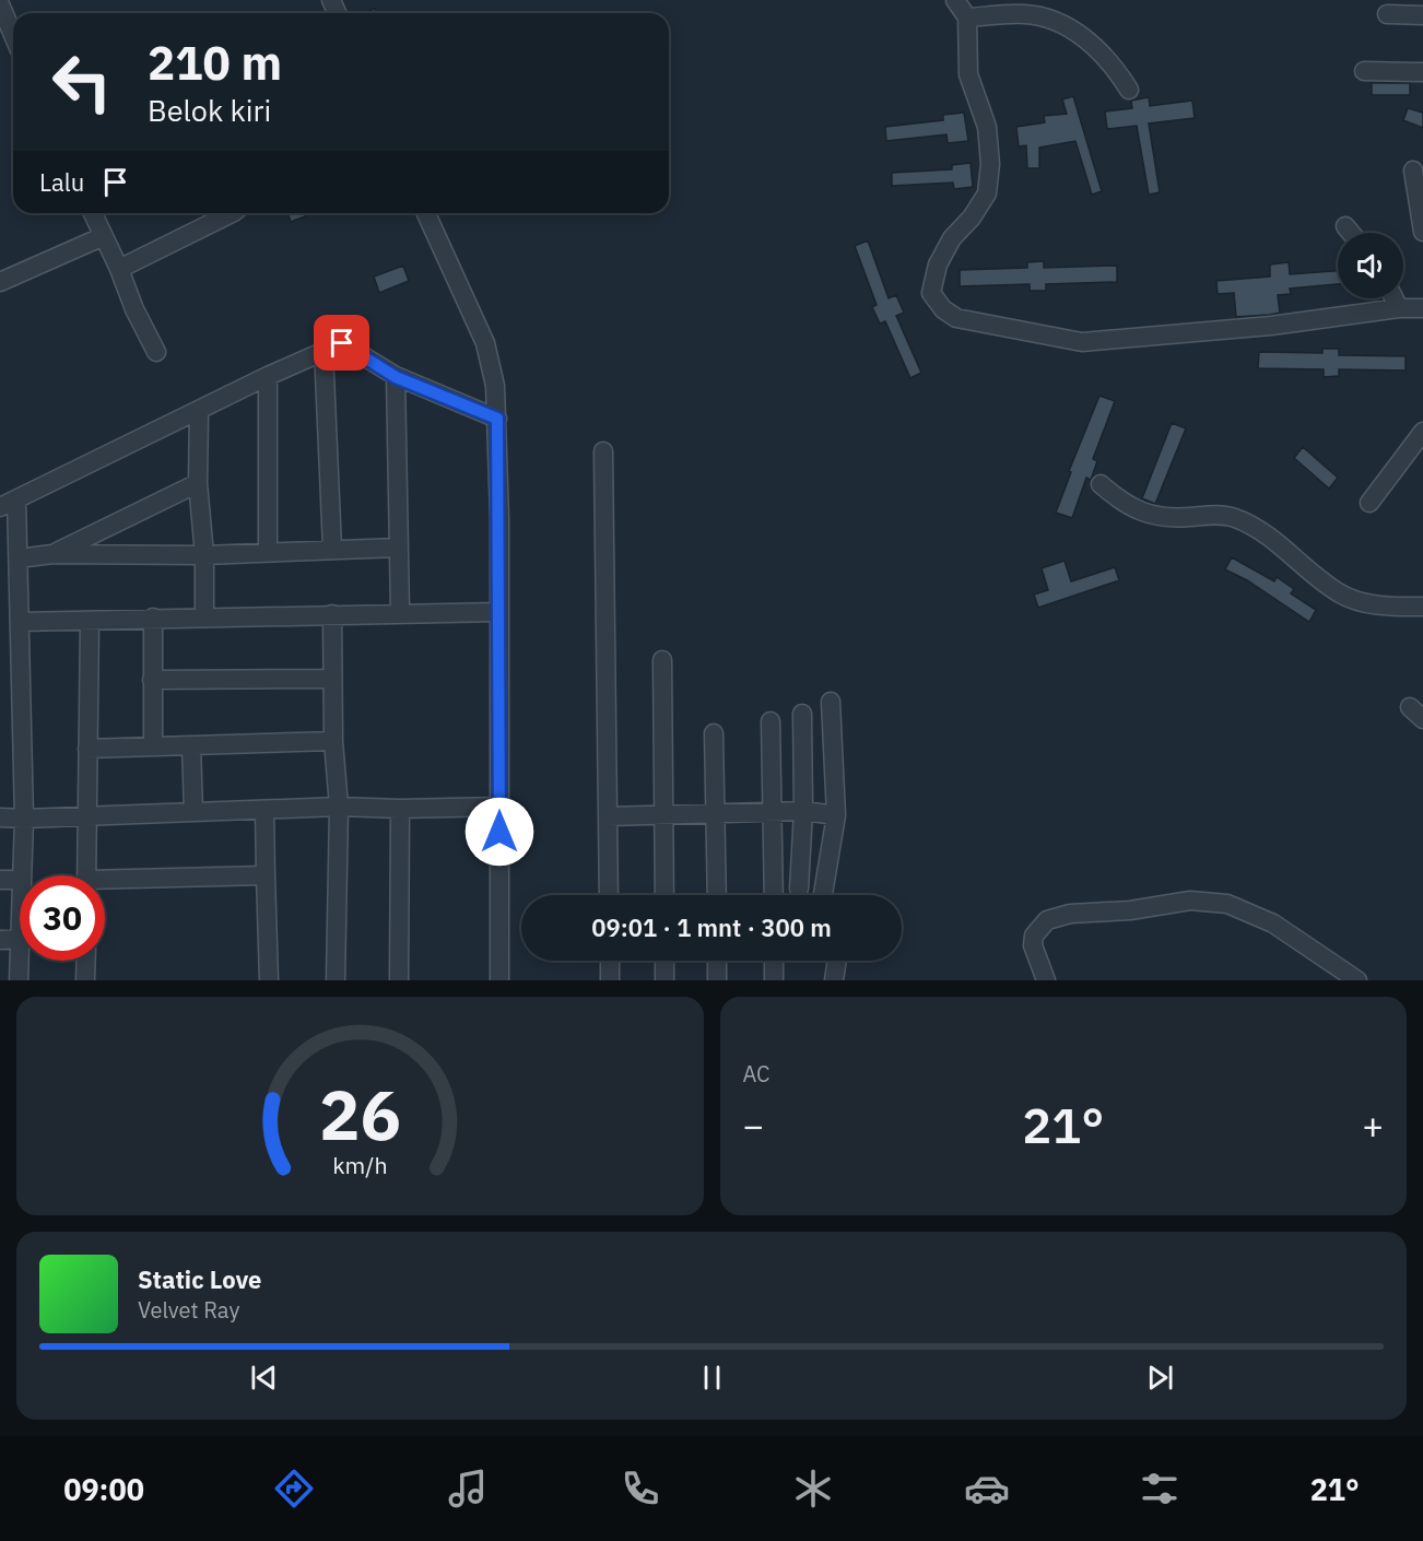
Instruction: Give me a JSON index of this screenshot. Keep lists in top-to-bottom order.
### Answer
{
  "page": {
    "turn": ["210 m", "Belok kiri"],
    "then": "Lalu",
    "limit": "30",
    "trip": "09:01 · 1 mnt · 300 m",
    "tile": "AC",
    "heat": ["−", "21°", "+"],
    "song": ["Static Love", "Velvet Ray"],
    "tabs": ["09:00", "21°"],
    "gauge": ["26", "km/h"]
  }
}
